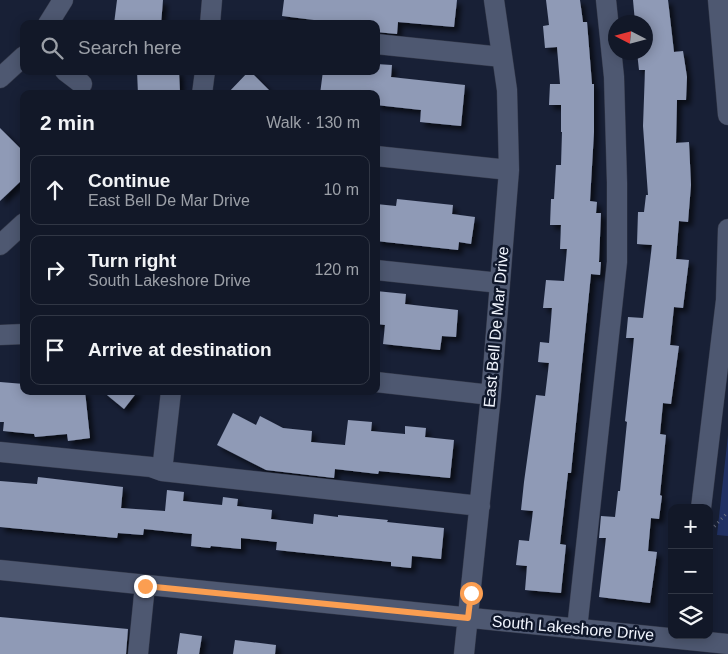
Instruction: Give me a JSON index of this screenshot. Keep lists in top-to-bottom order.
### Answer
{
  "streets": {
    "street": ["East Bell De Mar Drive", "South Lakeshore Drive"]
  },
  "crossings": [
    ["East Bell De Mar Drive", "South Lakeshore Drive"]
  ],
  "north": "left",
  "page": {
    "search": "Search here",
    "heading": ["2 min", "Walk · 130 m"],
    "list": [
      ["Continue", "East Bell De Mar Drive", "10 m"],
      ["Turn right", "South Lakeshore Drive", "120 m"],
      "Arrive at destination"
    ],
    "map_buttons": ["+", "−"]
  }
}
